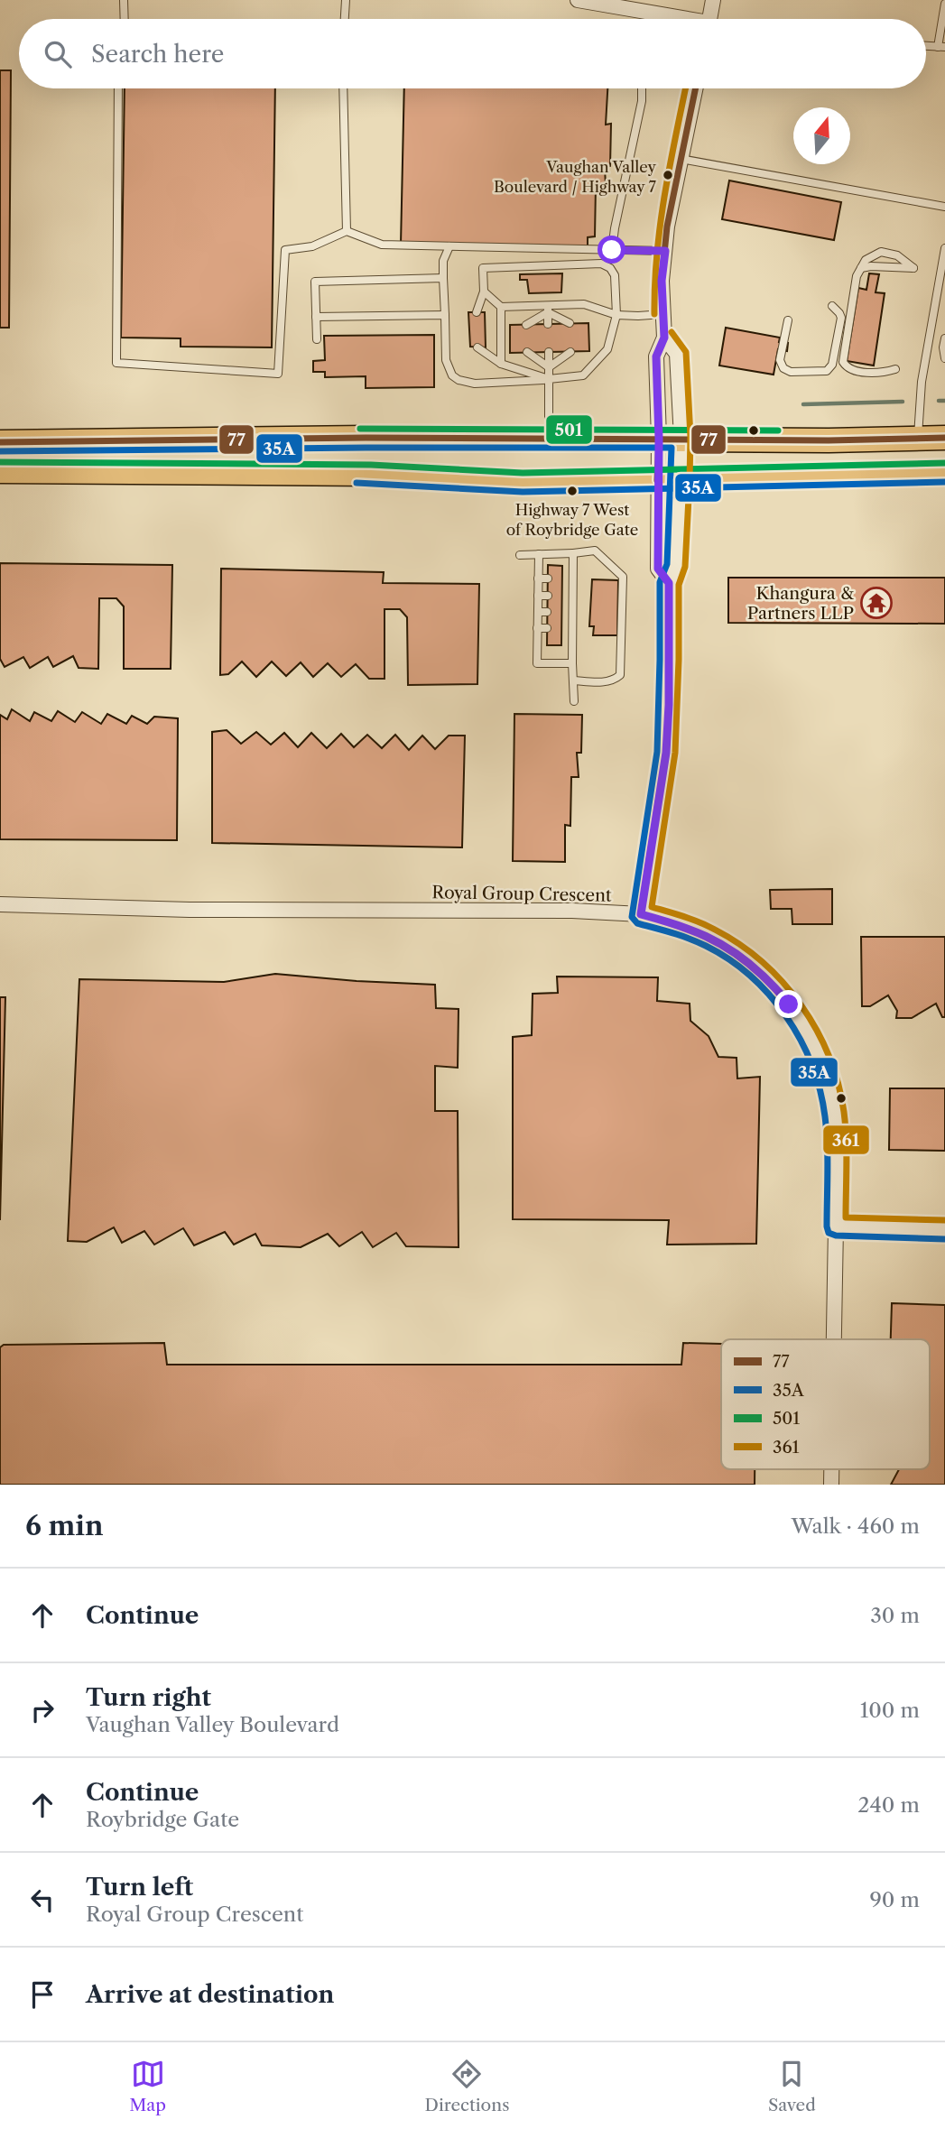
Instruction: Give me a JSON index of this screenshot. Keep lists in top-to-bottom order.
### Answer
{
  "streets": {
    "street": ["Royal Group Crescent"]
  },
  "places": {
    "other": ["Vaughan Valley Boulevard / Highway 7", "Highway 7 West of Roybridge Gate"],
    "temple": ["Khangura & Partners LLP"]
  },
  "lines": [
    "transit line 77",
    "transit line 361",
    "transit line 501",
    "transit line 35A"
  ],
  "legend": [
    "77",
    "35A",
    "501",
    "361"
  ],
  "north": "top",
  "page": {
    "search": "Search here",
    "heading": ["6 min", "Walk · 460 m"],
    "list": [
      ["Continue", "30 m"],
      ["Turn right", "Vaughan Valley Boulevard", "100 m"],
      ["Continue", "Roybridge Gate", "240 m"],
      ["Turn left", "Royal Group Crescent", "90 m"],
      "Arrive at destination"
    ],
    "nav": ["Map", "Directions", "Saved"]
  }
}
